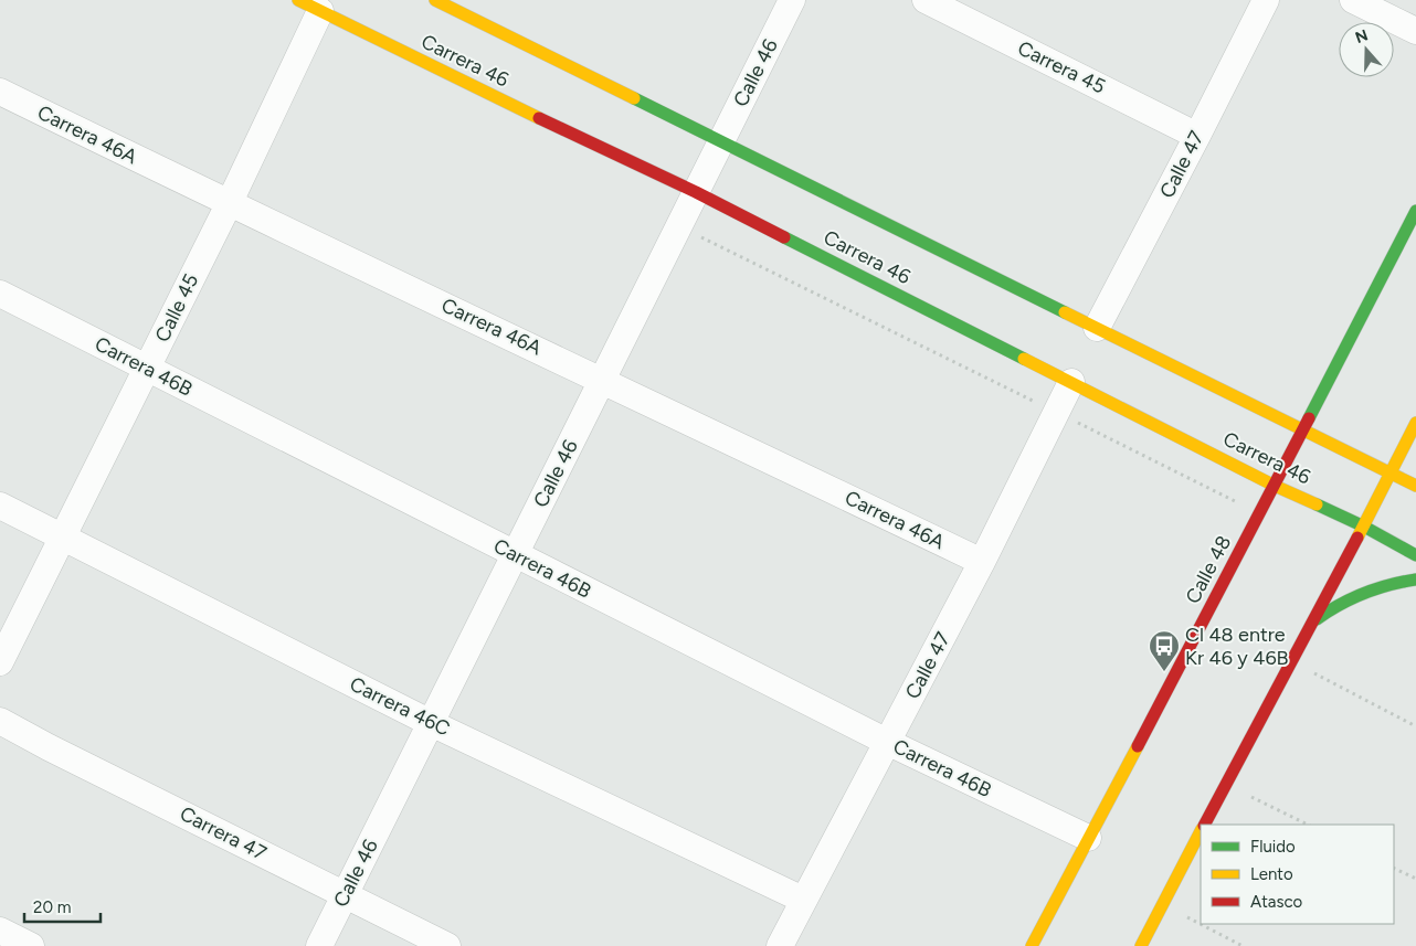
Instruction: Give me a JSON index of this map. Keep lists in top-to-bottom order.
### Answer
{
  "streets": {
    "main road": ["Carrera 46", "Calle 48"],
    "street": [
      "Carrera 45",
      "Calle 46",
      "Carrera 46A",
      "Calle 47",
      "Calle 45",
      "Carrera 46B",
      "Carrera 46C",
      "Carrera 47"
    ]
  },
  "crossings": [
    ["Carrera 46", "Calle 46"],
    ["Carrera 46", "Calle 47"],
    ["Carrera 46", "Calle 45"],
    ["Carrera 46", "Calle 48"],
    ["Carrera 45", "Calle 47"],
    ["Calle 46", "Carrera 46A"],
    ["Calle 46", "Carrera 46B"],
    ["Calle 46", "Carrera 46C"],
    ["Calle 46", "Carrera 47"],
    ["Carrera 46A", "Calle 47"],
    ["Carrera 46A", "Calle 45"],
    ["Calle 47", "Carrera 46B"],
    ["Calle 47", "Carrera 46C"],
    ["Calle 45", "Carrera 46B"],
    ["Calle 45", "Carrera 46C"],
    ["Carrera 46B", "Calle 48"]
  ],
  "places": {
    "bus stop": ["Cl 48 entre Kr 46 y 46B"]
  },
  "legend": ["Fluido", "Lento", "Atasco"],
  "scale_bar": "20 m",
  "north": "top"
}
